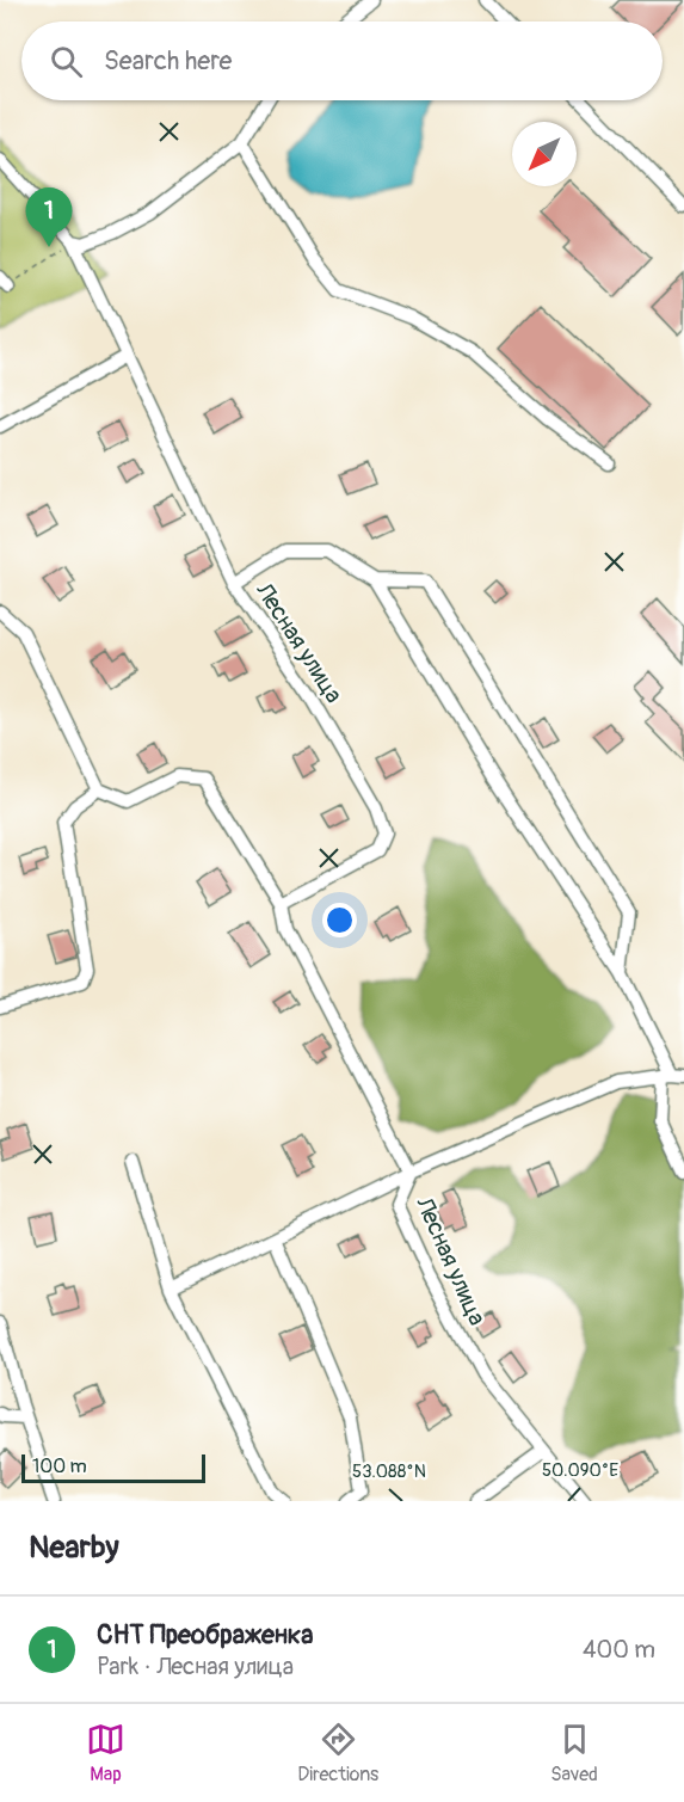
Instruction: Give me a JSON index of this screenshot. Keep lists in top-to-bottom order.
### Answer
{
  "streets": {
    "street": ["Лесная улица"]
  },
  "scale_bar": "100 m",
  "north": "bottom left",
  "page": {
    "search": "Search here",
    "pins": "1",
    "scale": "100 m",
    "heading": "Nearby",
    "list": [
      {
        "mark": "1",
        "name": "СНТ Преображенка",
        "note": "Park · Лесная улица",
        "value": "400 m"
      }
    ],
    "nav": ["Map", "Directions", "Saved"]
  },
  "coordinates": ["50.090°E", "53.088°N"]
}
